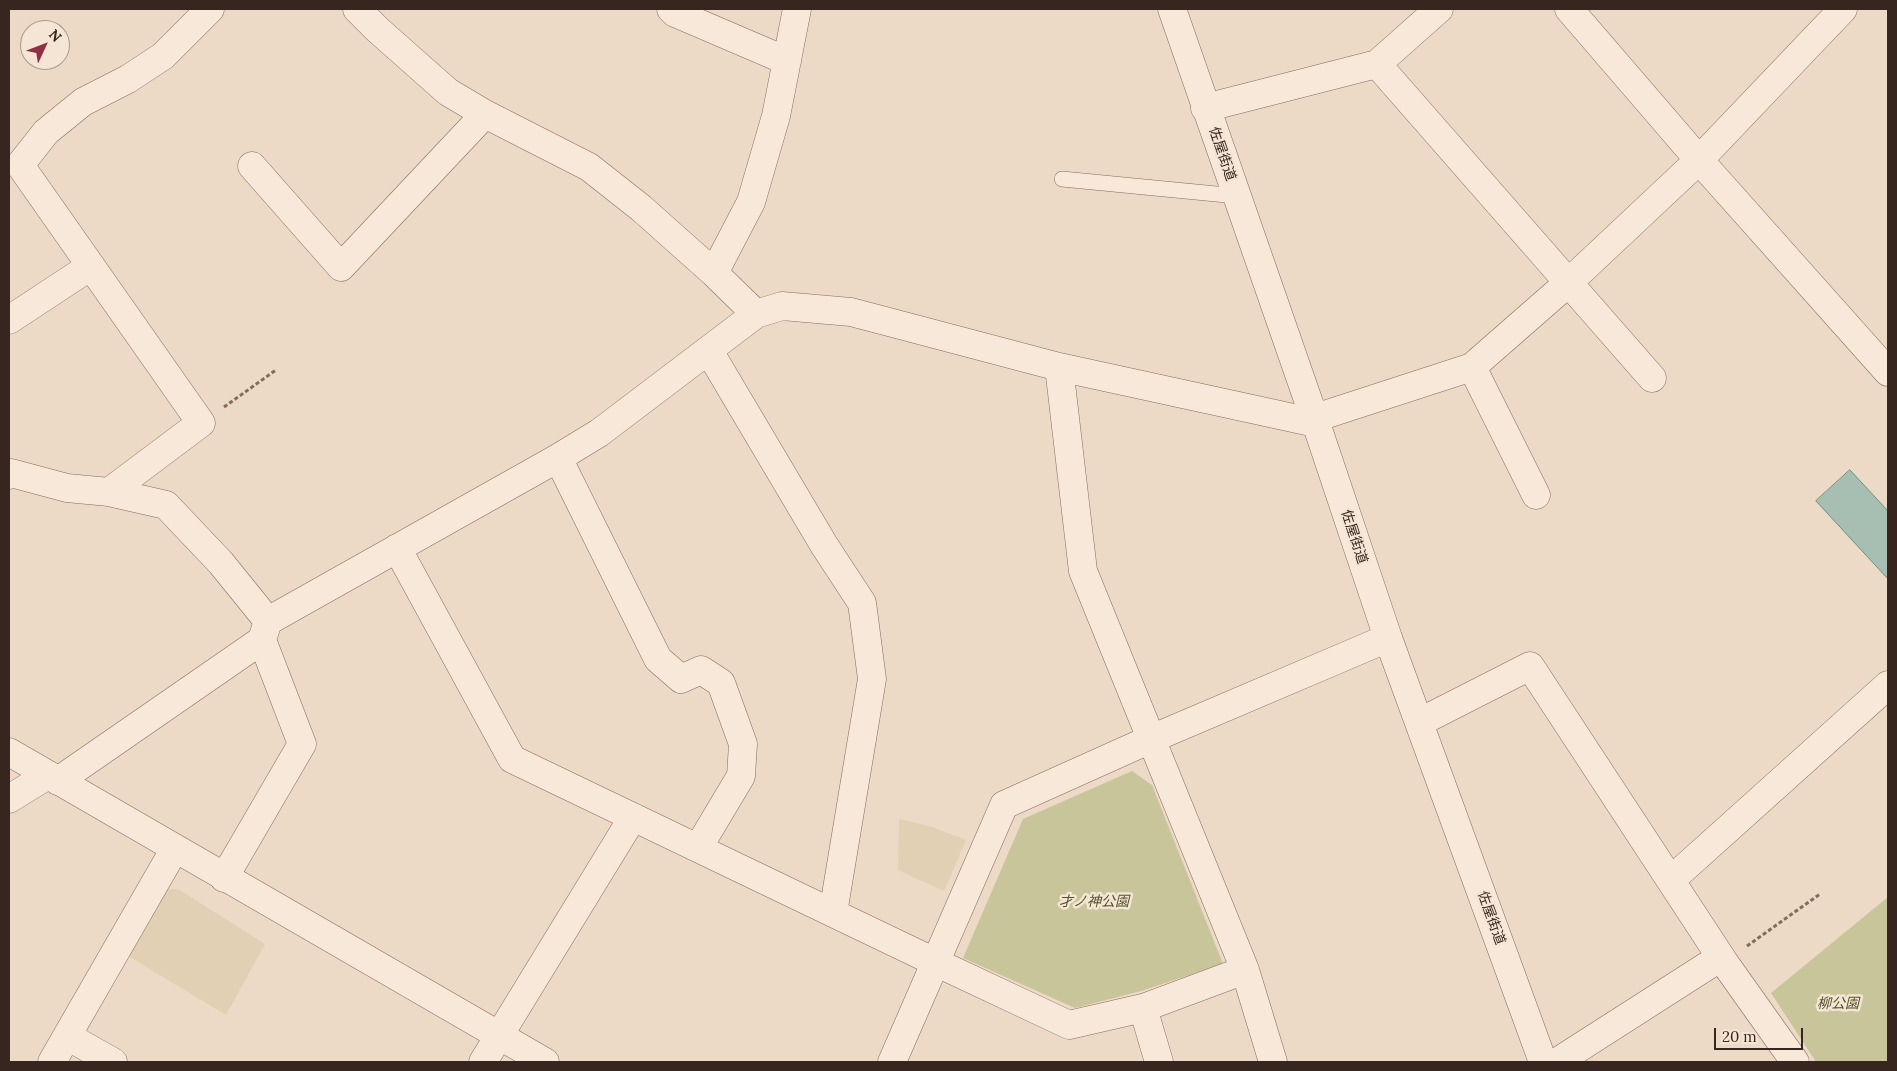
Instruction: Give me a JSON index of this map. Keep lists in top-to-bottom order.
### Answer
{
  "streets": {
    "street": ["佐屋街道"]
  },
  "parks": ["才ノ神公園", "柳公園"],
  "scale_bar": "20 m",
  "north": "top right"
}
